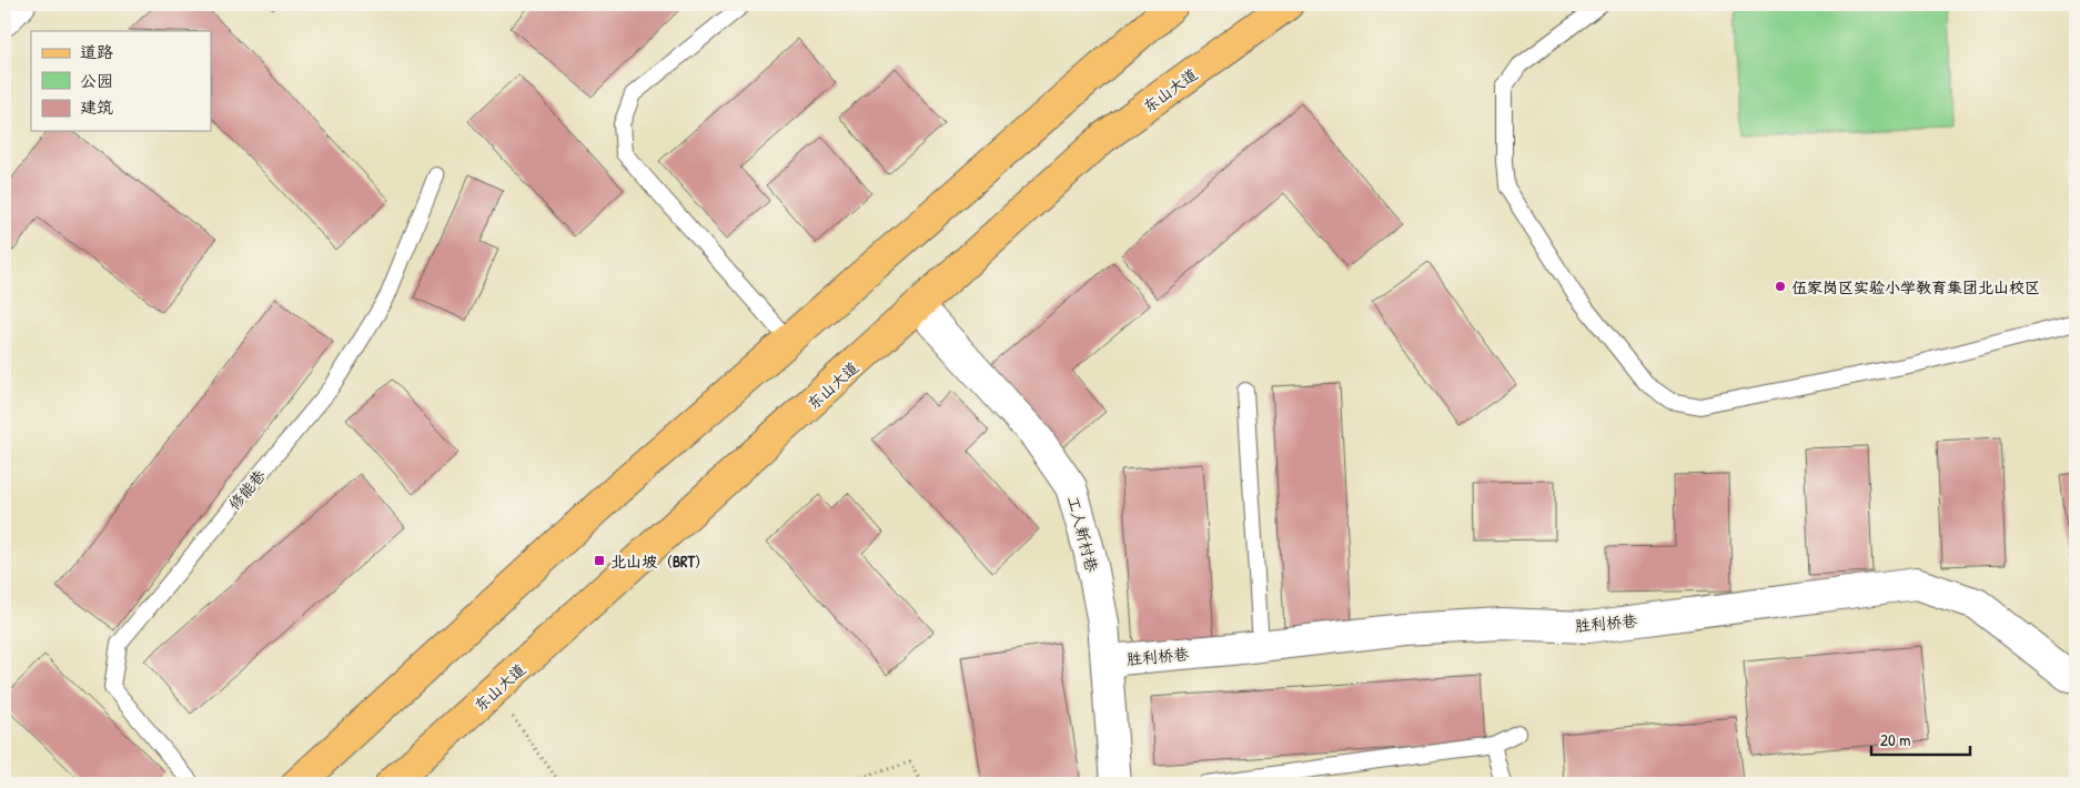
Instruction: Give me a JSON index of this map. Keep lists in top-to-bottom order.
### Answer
{
  "streets": {
    "main road": ["东山大道"],
    "street": ["工人新村巷", "胜利桥巷"],
    "lane": ["修能巷"]
  },
  "crossings": [
    ["东山大道", "工人新村巷"],
    ["工人新村巷", "胜利桥巷"]
  ],
  "places": {
    "other": ["伍家岗区实验小学教育集团北山校区"],
    "transit": ["北山坡（BRT）"]
  },
  "legend": ["道路", "公园", "建筑"],
  "scale_bar": "20 m"
}
